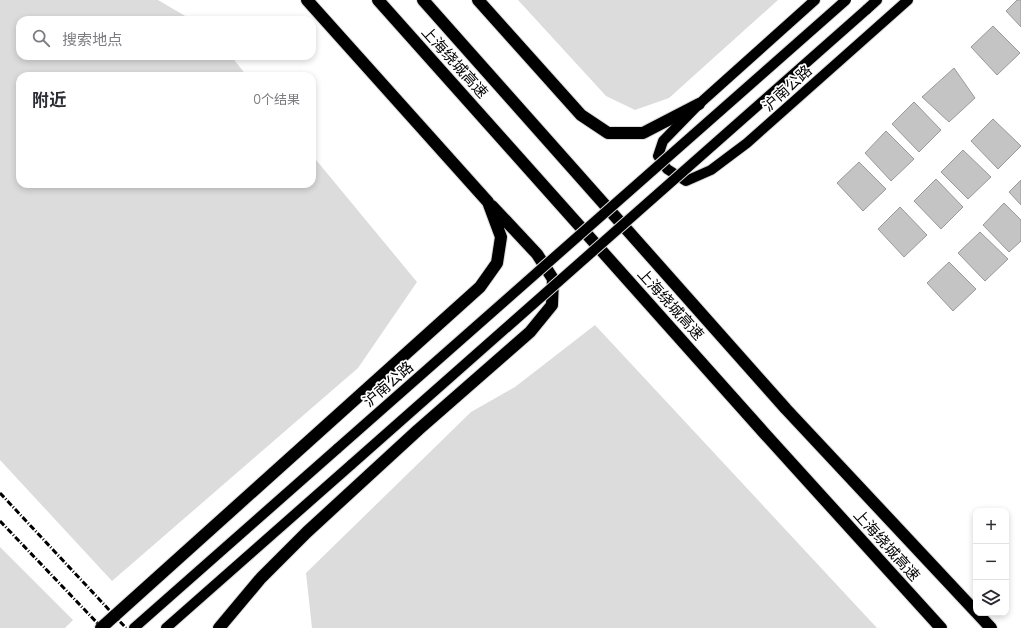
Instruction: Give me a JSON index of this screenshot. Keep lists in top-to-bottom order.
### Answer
{
  "streets": {
    "highway": ["上海绕城高速"],
    "main road": ["沪南公路"]
  },
  "page": {
    "search": "搜索地点",
    "heading": ["附近", "0个结果"],
    "map_buttons": ["+", "−"]
  }
}
